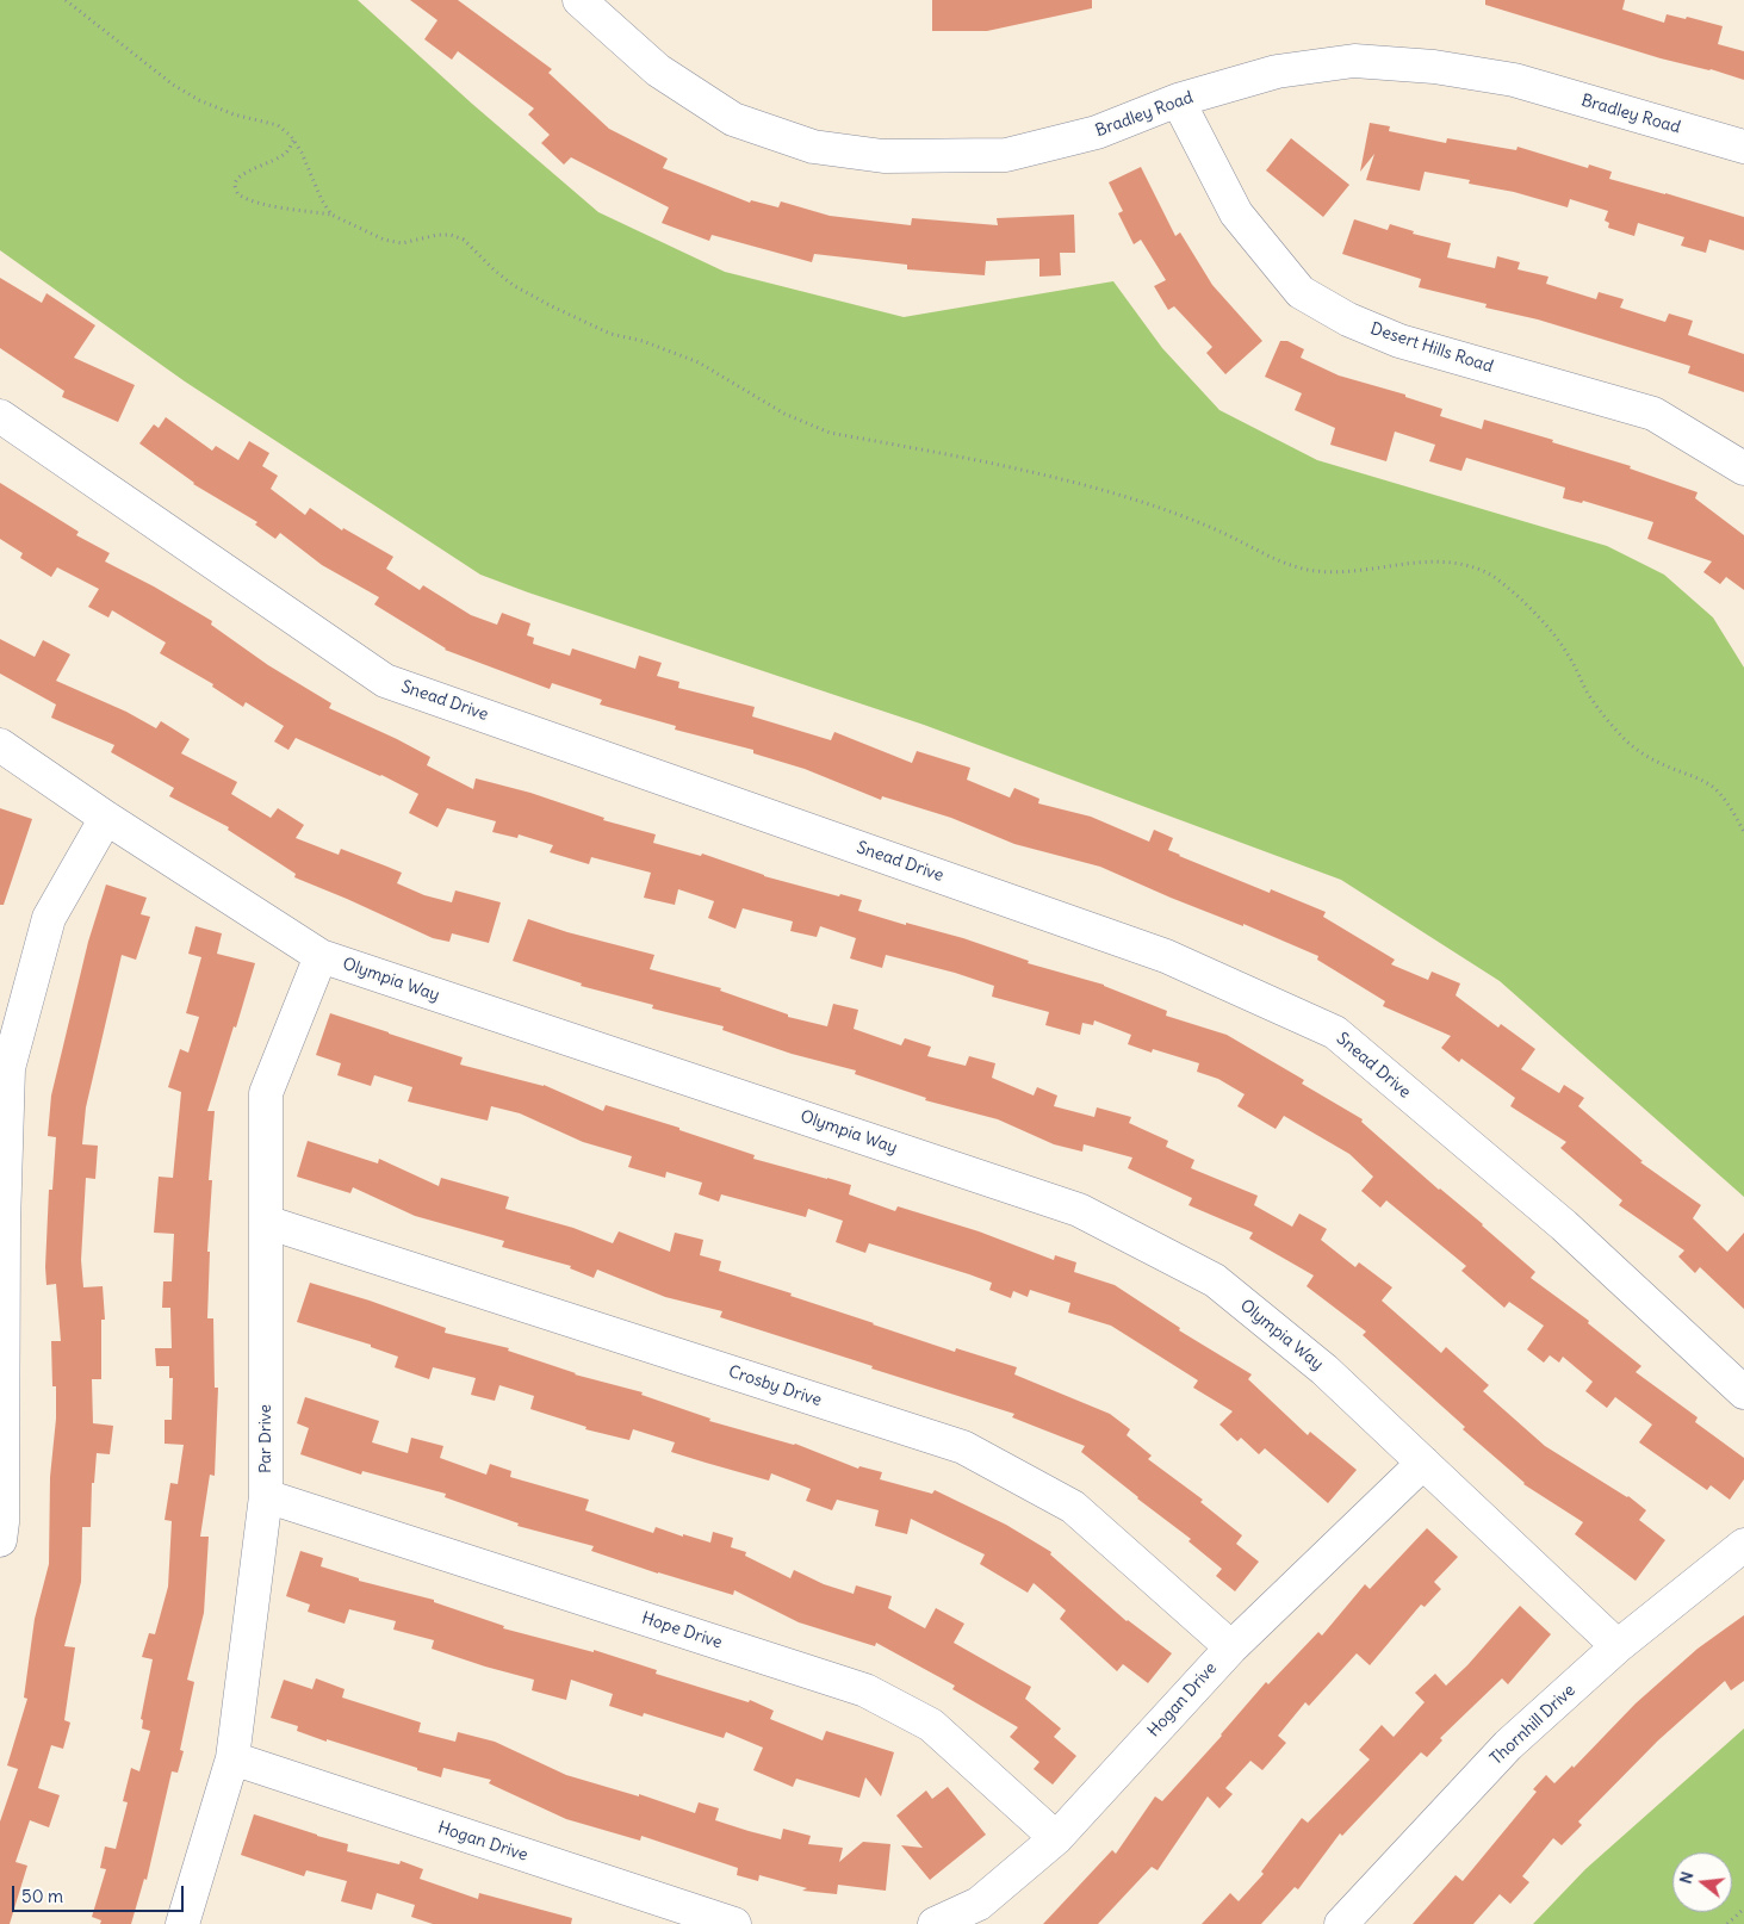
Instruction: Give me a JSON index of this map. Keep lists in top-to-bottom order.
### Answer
{
  "streets": {
    "street": [
      "Bradley Road",
      "Desert Hills Road",
      "Snead Drive",
      "Olympia Way",
      "Crosby Drive",
      "Par Drive",
      "Hope Drive",
      "Hogan Drive",
      "Thornhill Drive"
    ]
  },
  "crossings": [
    ["Bradley Road", "Desert Hills Road"],
    ["Olympia Way", "Par Drive"],
    ["Olympia Way", "Hogan Drive"],
    ["Olympia Way", "Thornhill Drive"],
    ["Crosby Drive", "Par Drive"],
    ["Crosby Drive", "Hogan Drive"],
    ["Par Drive", "Hope Drive"],
    ["Par Drive", "Hogan Drive"],
    ["Hope Drive", "Hogan Drive"]
  ],
  "scale_bar": "50 m",
  "north": "left"
}
